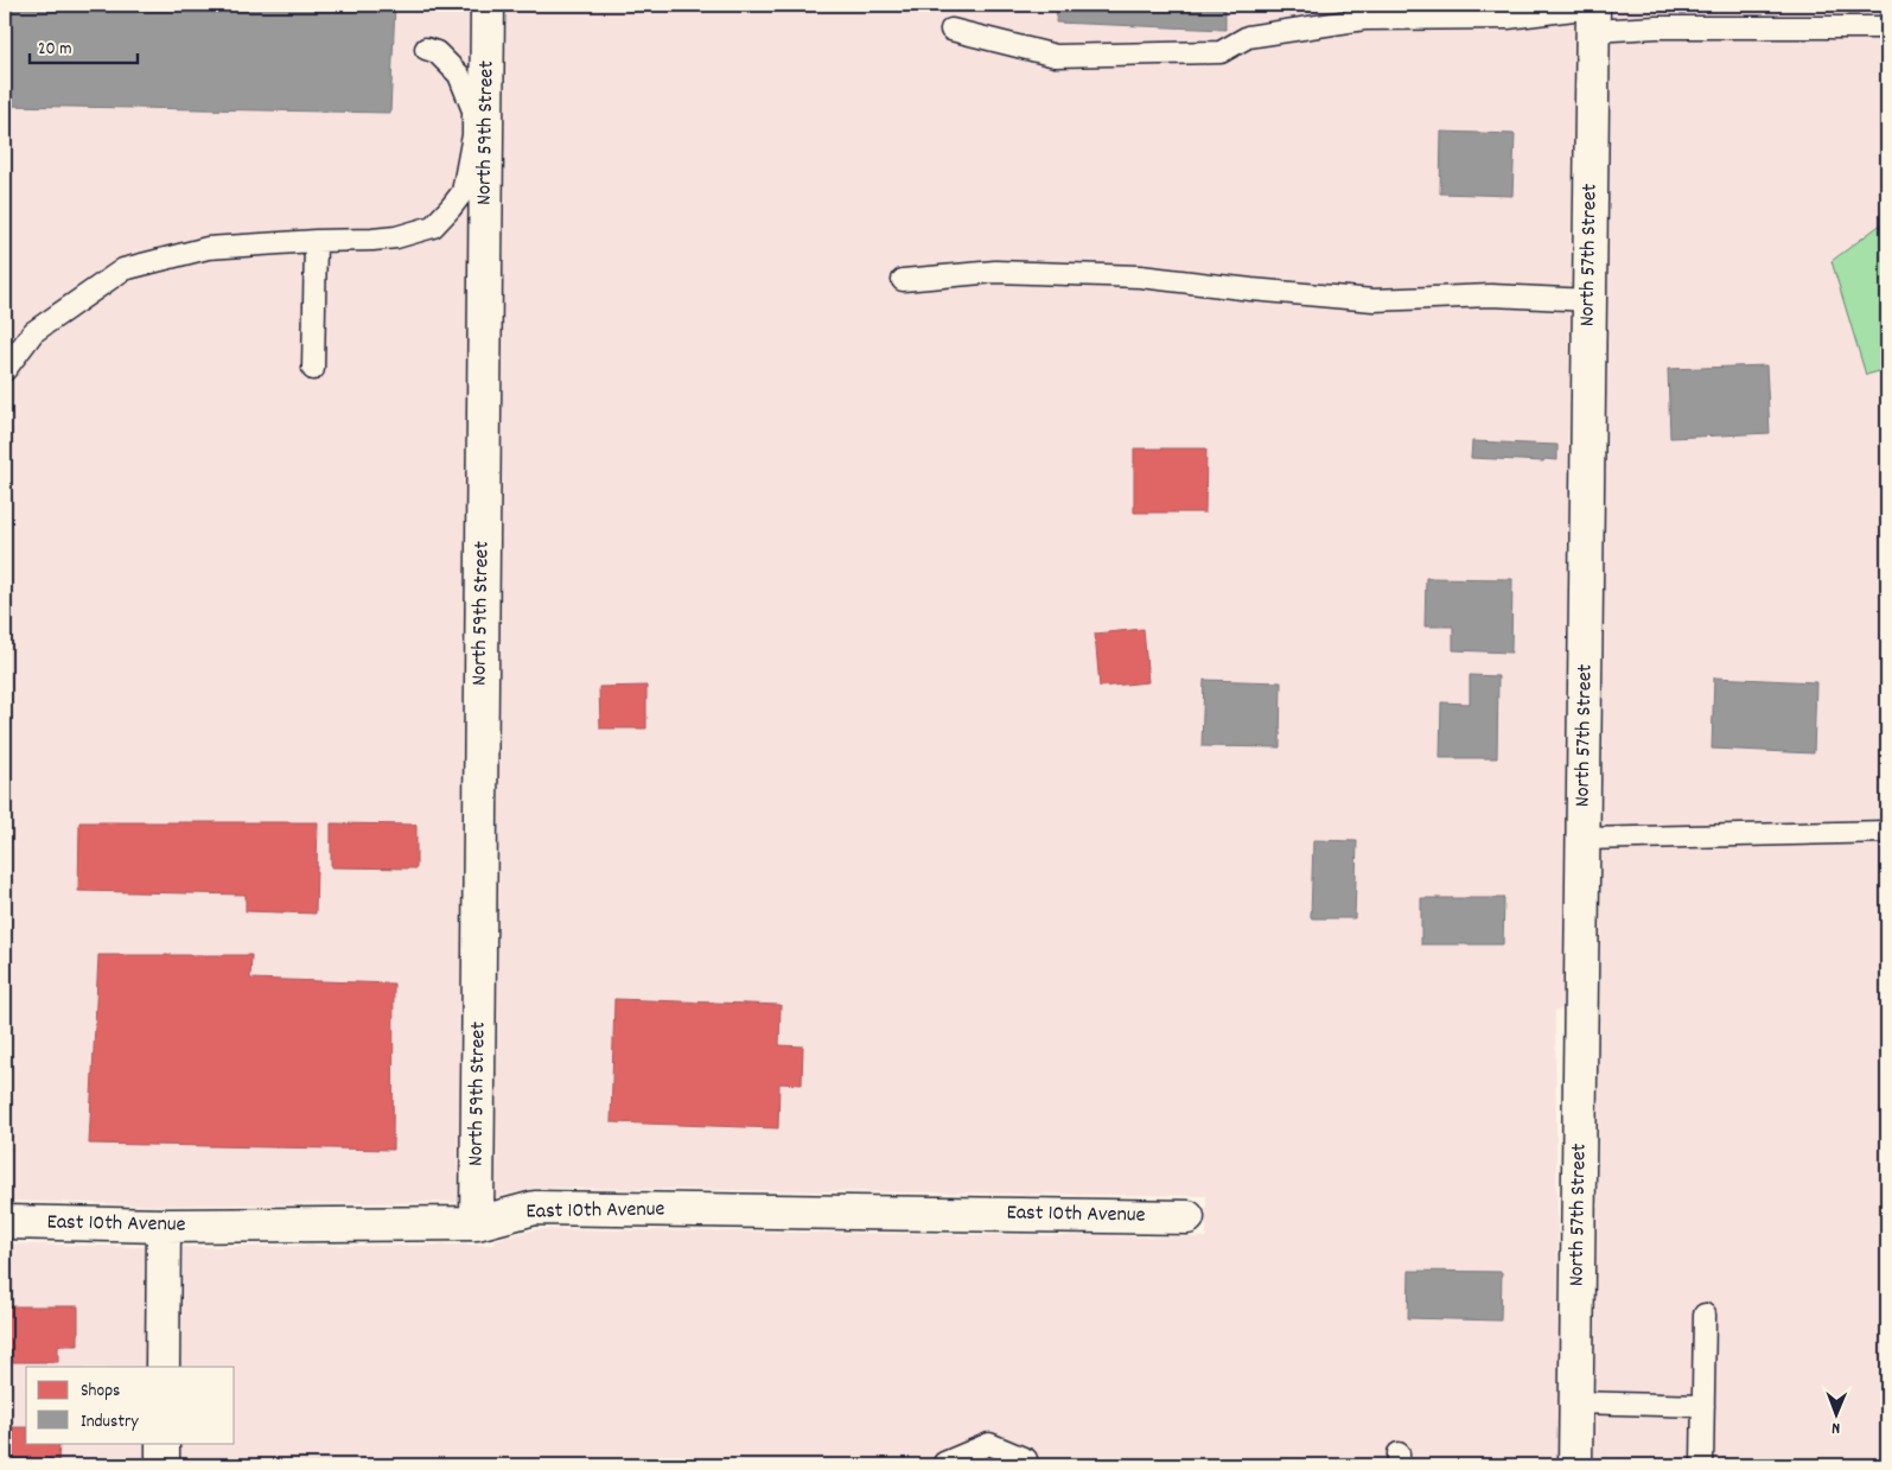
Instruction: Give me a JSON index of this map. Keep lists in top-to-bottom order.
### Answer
{
  "streets": {
    "street": ["North 59th Street", "North 57th Street", "East 10th Avenue"]
  },
  "crossings": [
    ["North 59th Street", "East 10th Avenue"]
  ],
  "legend": ["Shops", "Industry"],
  "scale_bar": "20 m",
  "north": "bottom"
}
